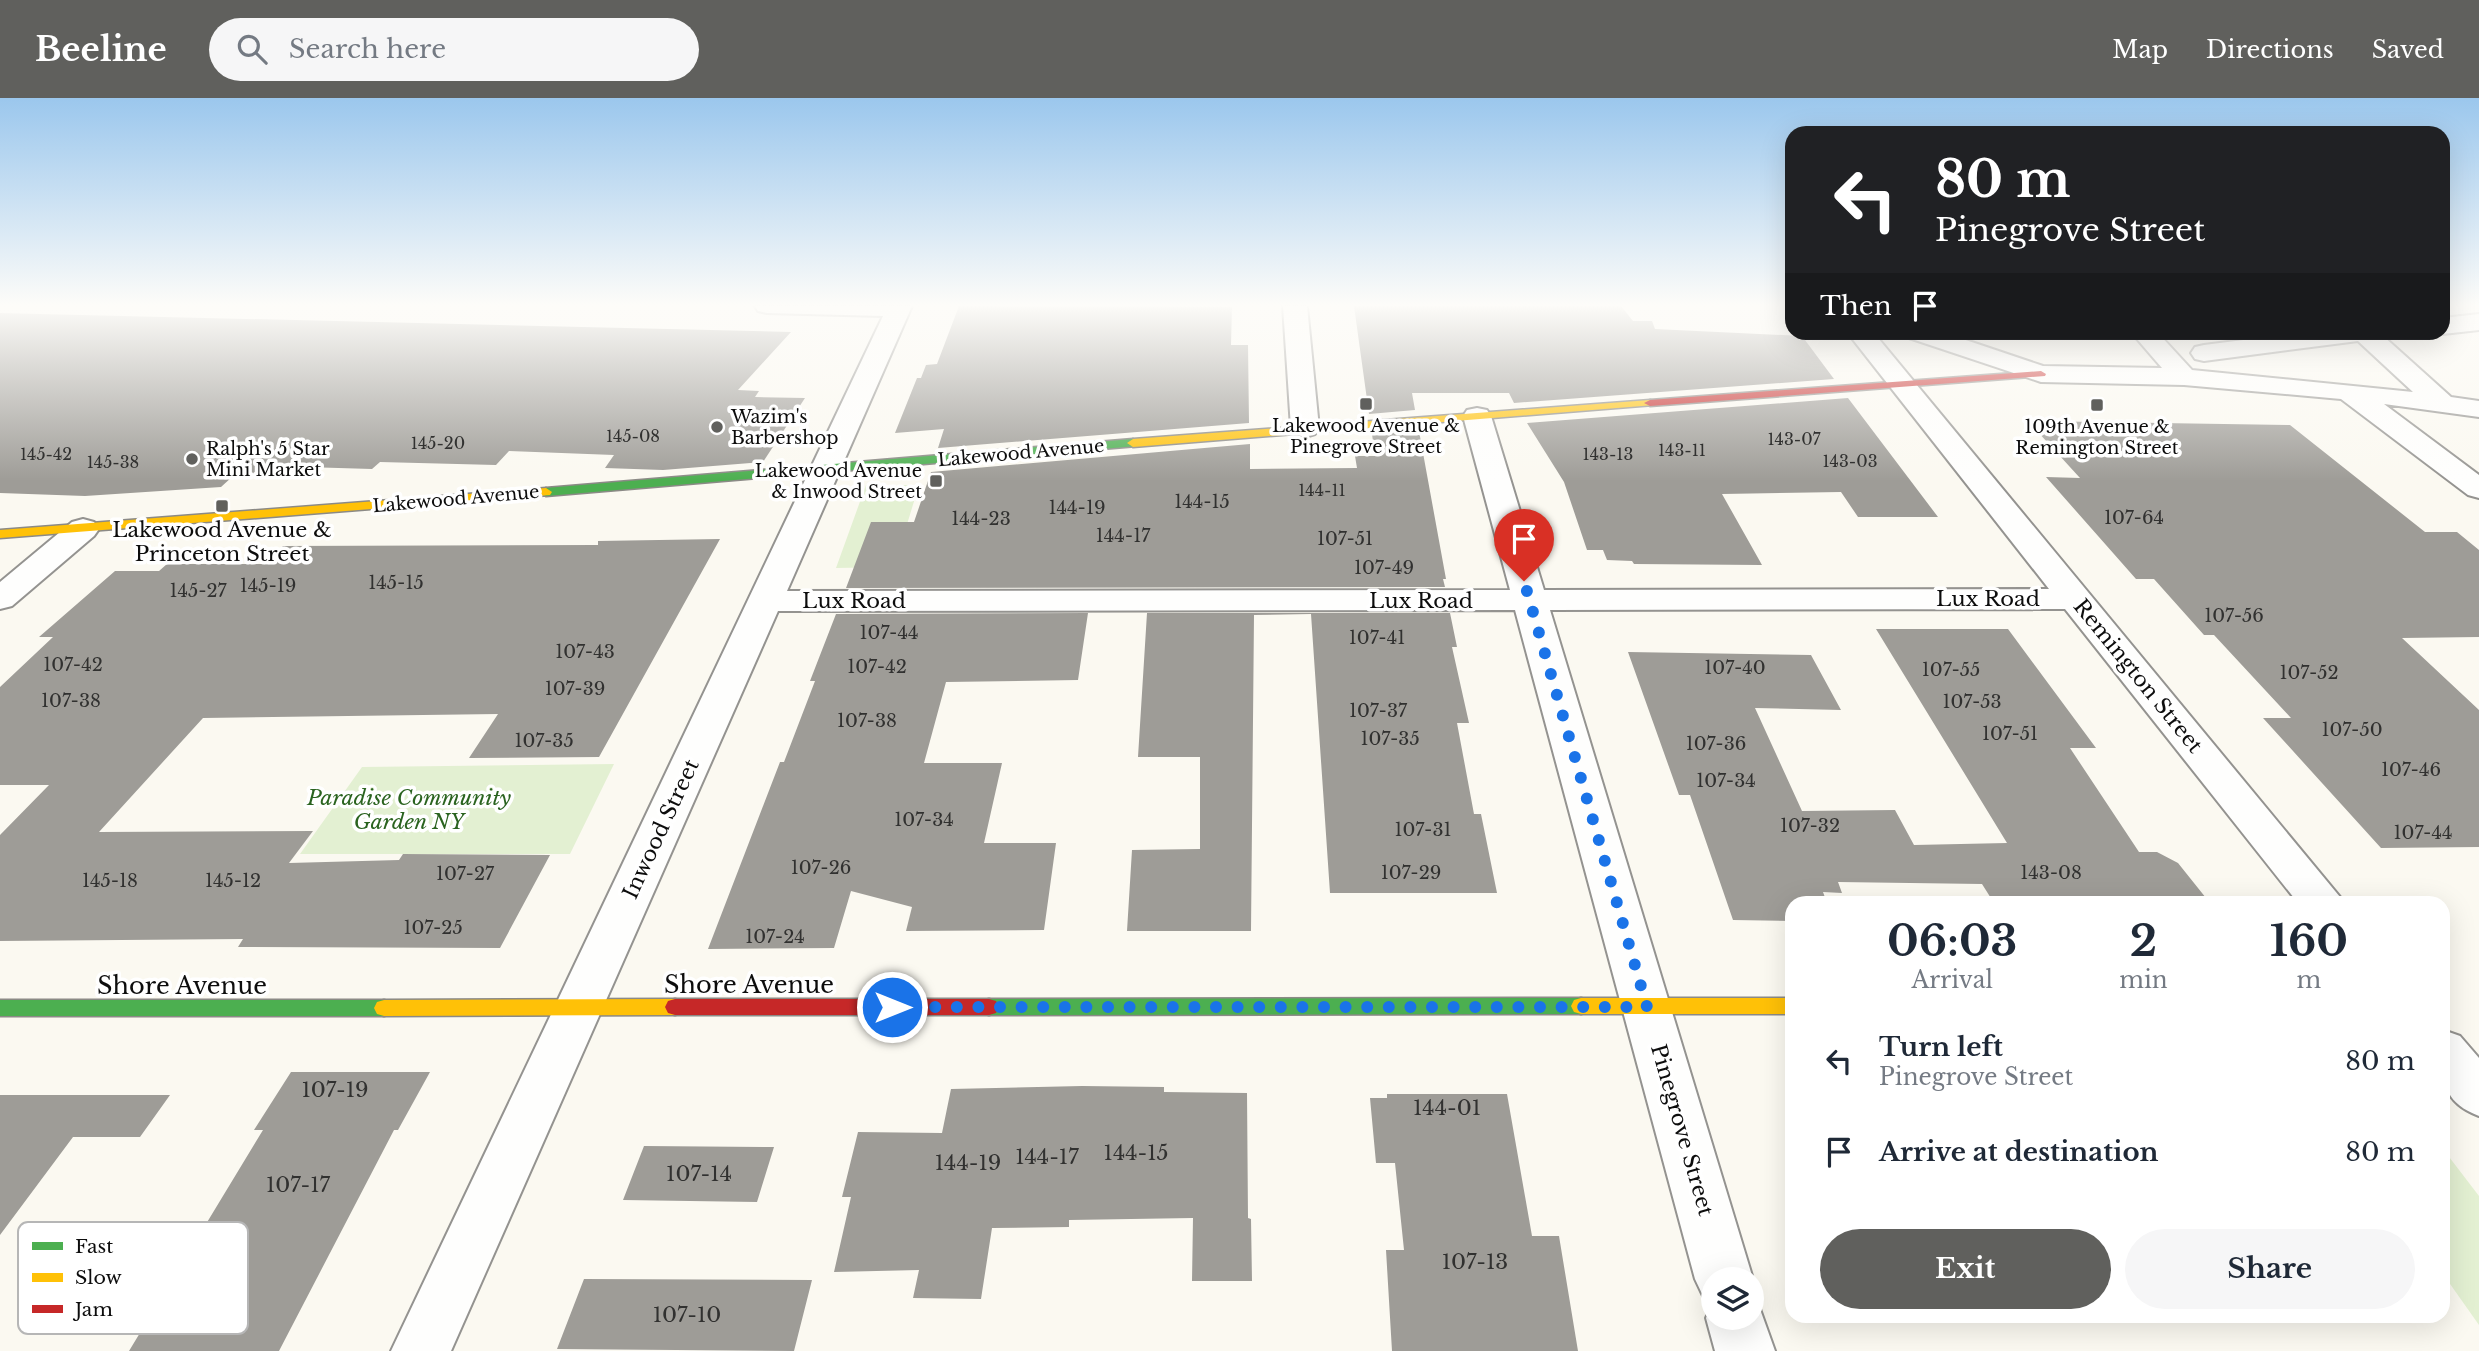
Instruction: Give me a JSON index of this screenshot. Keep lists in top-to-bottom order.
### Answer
{
  "streets": {
    "street": [
      "Lakewood Avenue",
      "Lux Road",
      "Remington Street",
      "Inwood Street",
      "Shore Avenue",
      "Pinegrove Street"
    ]
  },
  "crossings": [
    ["Lakewood Avenue", "Remington Street"],
    ["Lakewood Avenue", "Inwood Street"],
    ["Lakewood Avenue", "Pinegrove Street"],
    ["Lux Road", "Remington Street"],
    ["Lux Road", "Inwood Street"],
    ["Lux Road", "Pinegrove Street"],
    ["Inwood Street", "Shore Avenue"],
    ["Shore Avenue", "Pinegrove Street"]
  ],
  "parks": ["Paradise Community Garden NY"],
  "places": {
    "transit": [
      "Lakewood Avenue & Pinegrove Street",
      "109th Avenue & Remington Street",
      "Lakewood Avenue & Inwood Street",
      "Lakewood Avenue & Princeton Street"
    ],
    "other": ["Wazim's Barbershop", "Ralph's 5 Star Mini Market"]
  },
  "house_numbers": [
    "145-08",
    "143-07",
    "145-20",
    "143-11",
    "145-42",
    "143-13",
    "143-03",
    "145-38",
    "144-11",
    "144-15",
    "144-19",
    "107-64",
    "144-23",
    "144-17",
    "107-51",
    "107-49",
    "145-15",
    "145-19",
    "145-27",
    "107-56",
    "107-44",
    "107-41",
    "107-43",
    "107-42",
    "107-42",
    "107-40",
    "107-55",
    "107-52",
    "107-39",
    "107-38",
    "107-53",
    "107-37",
    "107-38",
    "107-50",
    "107-51",
    "107-35",
    "107-35",
    "107-36",
    "107-46",
    "107-34",
    "107-34",
    "107-32",
    "107-31",
    "107-44",
    "107-26",
    "107-29",
    "143-08",
    "107-27",
    "145-18",
    "145-12",
    "107-25",
    "107-24",
    "107-19",
    "144-01",
    "144-15",
    "144-17",
    "144-19",
    "107-14",
    "107-17",
    "107-13",
    "107-10"
  ],
  "legend": ["Fast", "Slow", "Jam"],
  "page": {
    "header": "Beeline",
    "search": "Search here",
    "nav": ["Map", "Directions", "Saved"],
    "turn": ["80 m", "Pinegrove Street"],
    "then": "Then",
    "eta": [
      "06:03",
      "Arrival",
      "2",
      "min",
      "160",
      "m"
    ],
    "list": [
      {
        "name": "Turn left",
        "note": "Pinegrove Street",
        "value": "80 m"
      },
      {
        "name": "Arrive at destination",
        "value": "80 m"
      }
    ],
    "buttons": ["Exit", "Share"]
  }
}
